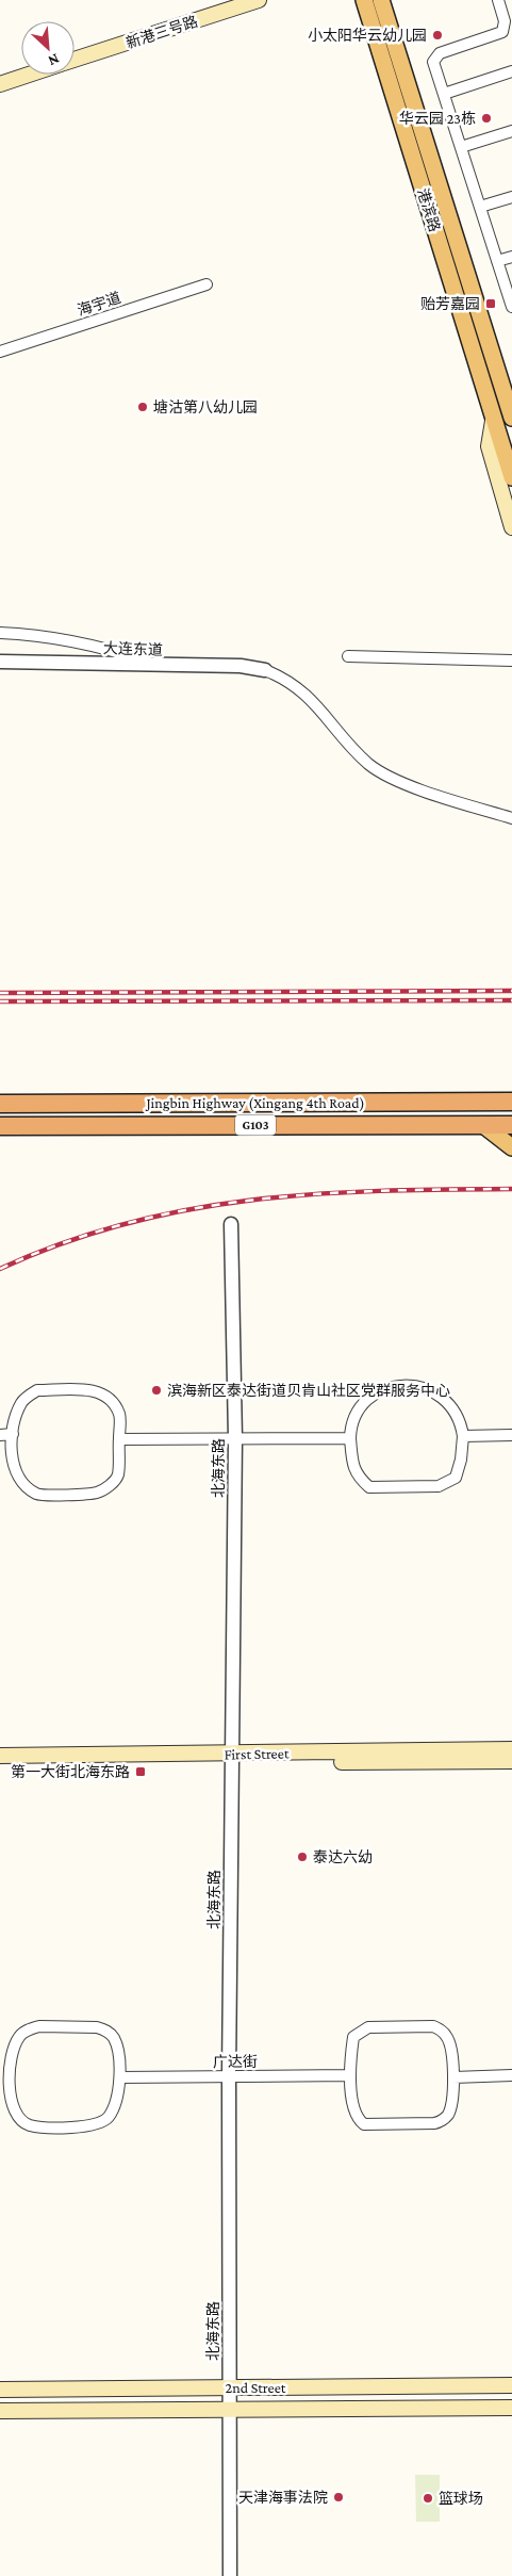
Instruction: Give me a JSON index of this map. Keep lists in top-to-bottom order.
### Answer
{
  "streets": {
    "highway": ["Jingbin Highway (Xingang 4th Road)", "G103"],
    "main road": [
      "新港三号路",
      "港滨路",
      "First Street",
      "2nd Street"
    ],
    "street": [
      "海宇道",
      "大连东道",
      "北海东路",
      "广达街"
    ]
  },
  "crossings": [
    ["北海东路", "First Street"],
    ["北海东路", "广达街"],
    ["北海东路", "2nd Street"]
  ],
  "places": {
    "other": [
      "小太阳华云幼儿园",
      "华云园 23栋",
      "塘沽第八幼儿园",
      "滨海新区泰达街道贝肯山社区党群服务中心",
      "泰达六幼",
      "天津海事法院",
      "篮球场"
    ],
    "transit": ["贻芳嘉园", "第一大街北海东路"]
  },
  "north": "bottom right"
}
